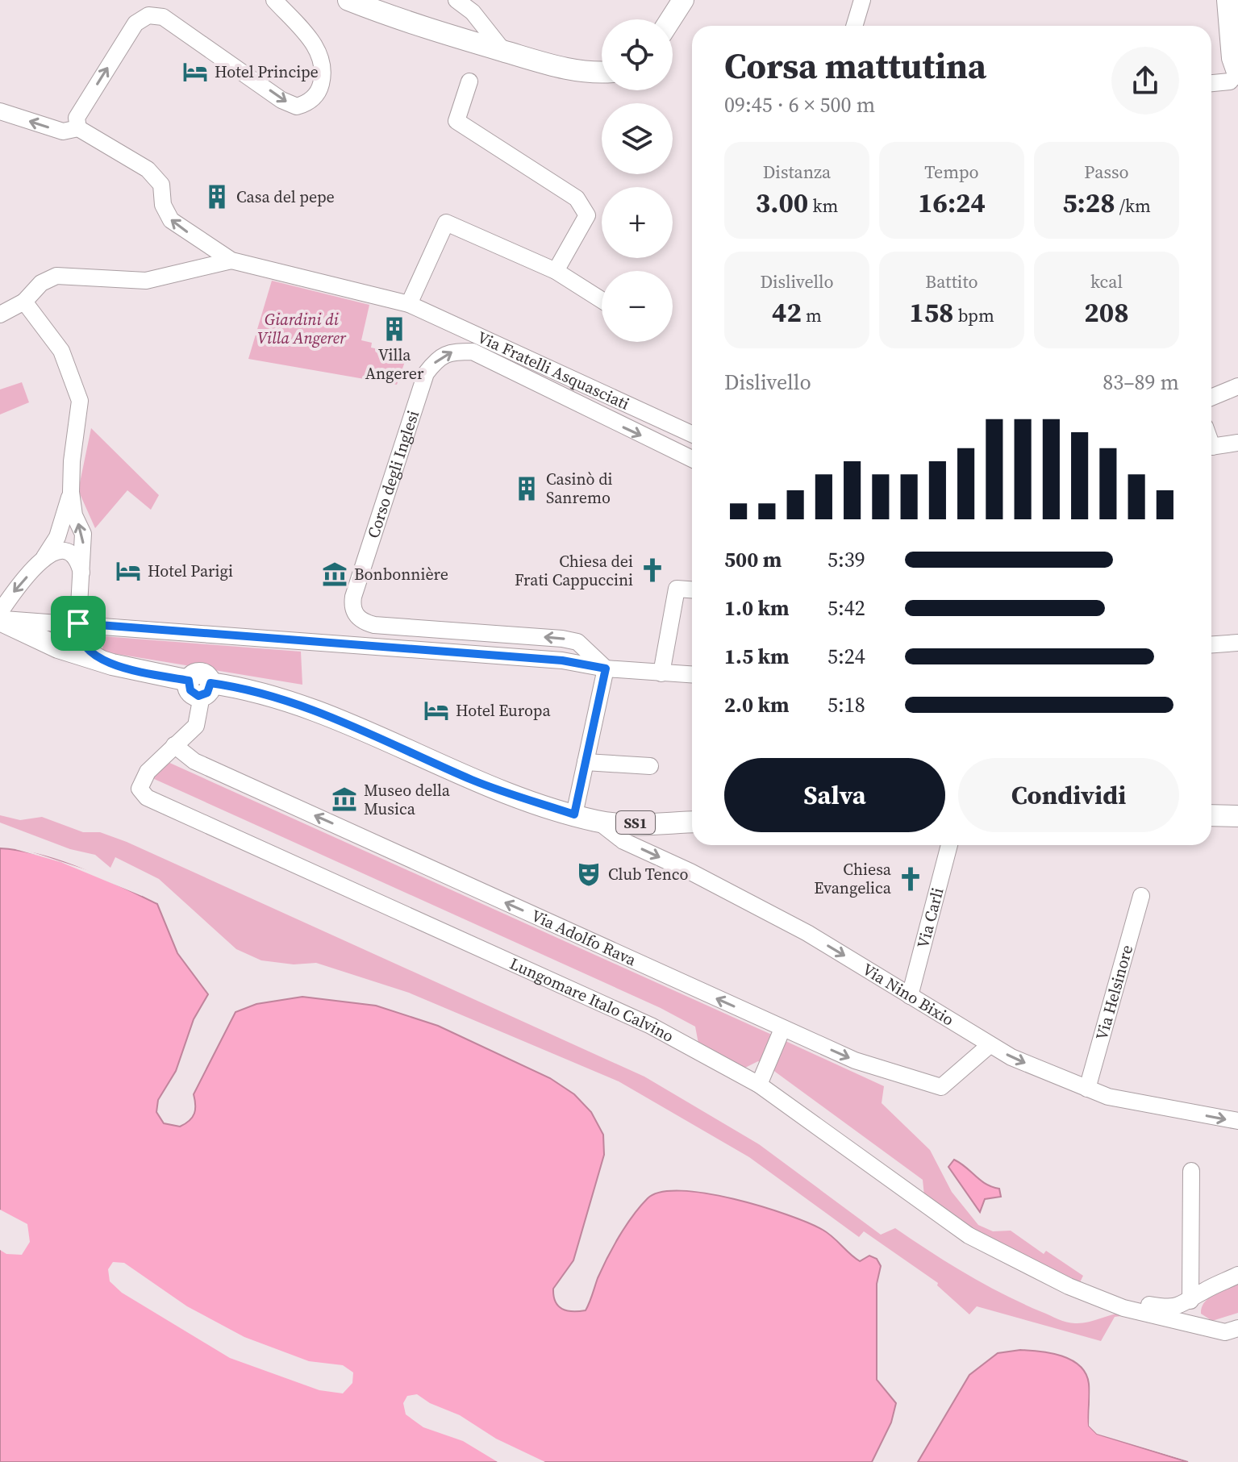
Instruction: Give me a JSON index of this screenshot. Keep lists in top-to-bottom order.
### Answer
{
  "streets": {
    "main road": ["SS1"],
    "street": [
      "Via Fratelli Asquasciati",
      "Corso degli Inglesi",
      "Via Carli",
      "Via Adolfo Rava",
      "Via Helsinore",
      "Via Nino Bixio",
      "Lungomare Italo Calvino"
    ]
  },
  "crossings": [
    ["SS1", "Via Nino Bixio"],
    ["Via Carli", "Via Nino Bixio"],
    ["Via Adolfo Rava", "Via Nino Bixio"],
    ["Via Adolfo Rava", "Lungomare Italo Calvino"],
    ["Via Helsinore", "Via Nino Bixio"]
  ],
  "one_way": ["Via Nino Bixio"],
  "parks": ["Giardini di Villa Angerer"],
  "places": {
    "hotel": ["Hotel Principe", "Hotel Parigi", "Hotel Europa"],
    "building": ["Casa del pepe", "Villa Angerer", "Casinò di Sanremo"],
    "church": ["Chiesa dei Frati Cappuccini", "Chiesa Evangelica"],
    "museum": ["Bonbonnière", "Museo della Musica"],
    "theatre": ["Club Tenco"]
  },
  "page": {
    "map_buttons": ["+", "−"],
    "heading": ["Corsa mattutina", "09:45 · 6 × 500 m"],
    "stats": [
      ["Distanza", "3.00 km"],
      ["Tempo", "16:24"],
      ["Passo", "5:28 /km"],
      ["Dislivello", "42 m"],
      ["Battito", "158 bpm"],
      ["kcal", "208"]
    ],
    "chart": ["Dislivello", "83–89 m"],
    "list": [
      {
        "name": "500 m",
        "note": "5:39"
      },
      {
        "name": "1.0 km",
        "note": "5:42"
      },
      {
        "name": "1.5 km",
        "note": "5:24"
      },
      {
        "name": "2.0 km",
        "note": "5:18"
      }
    ],
    "buttons": ["Salva", "Condividi"]
  }
}
